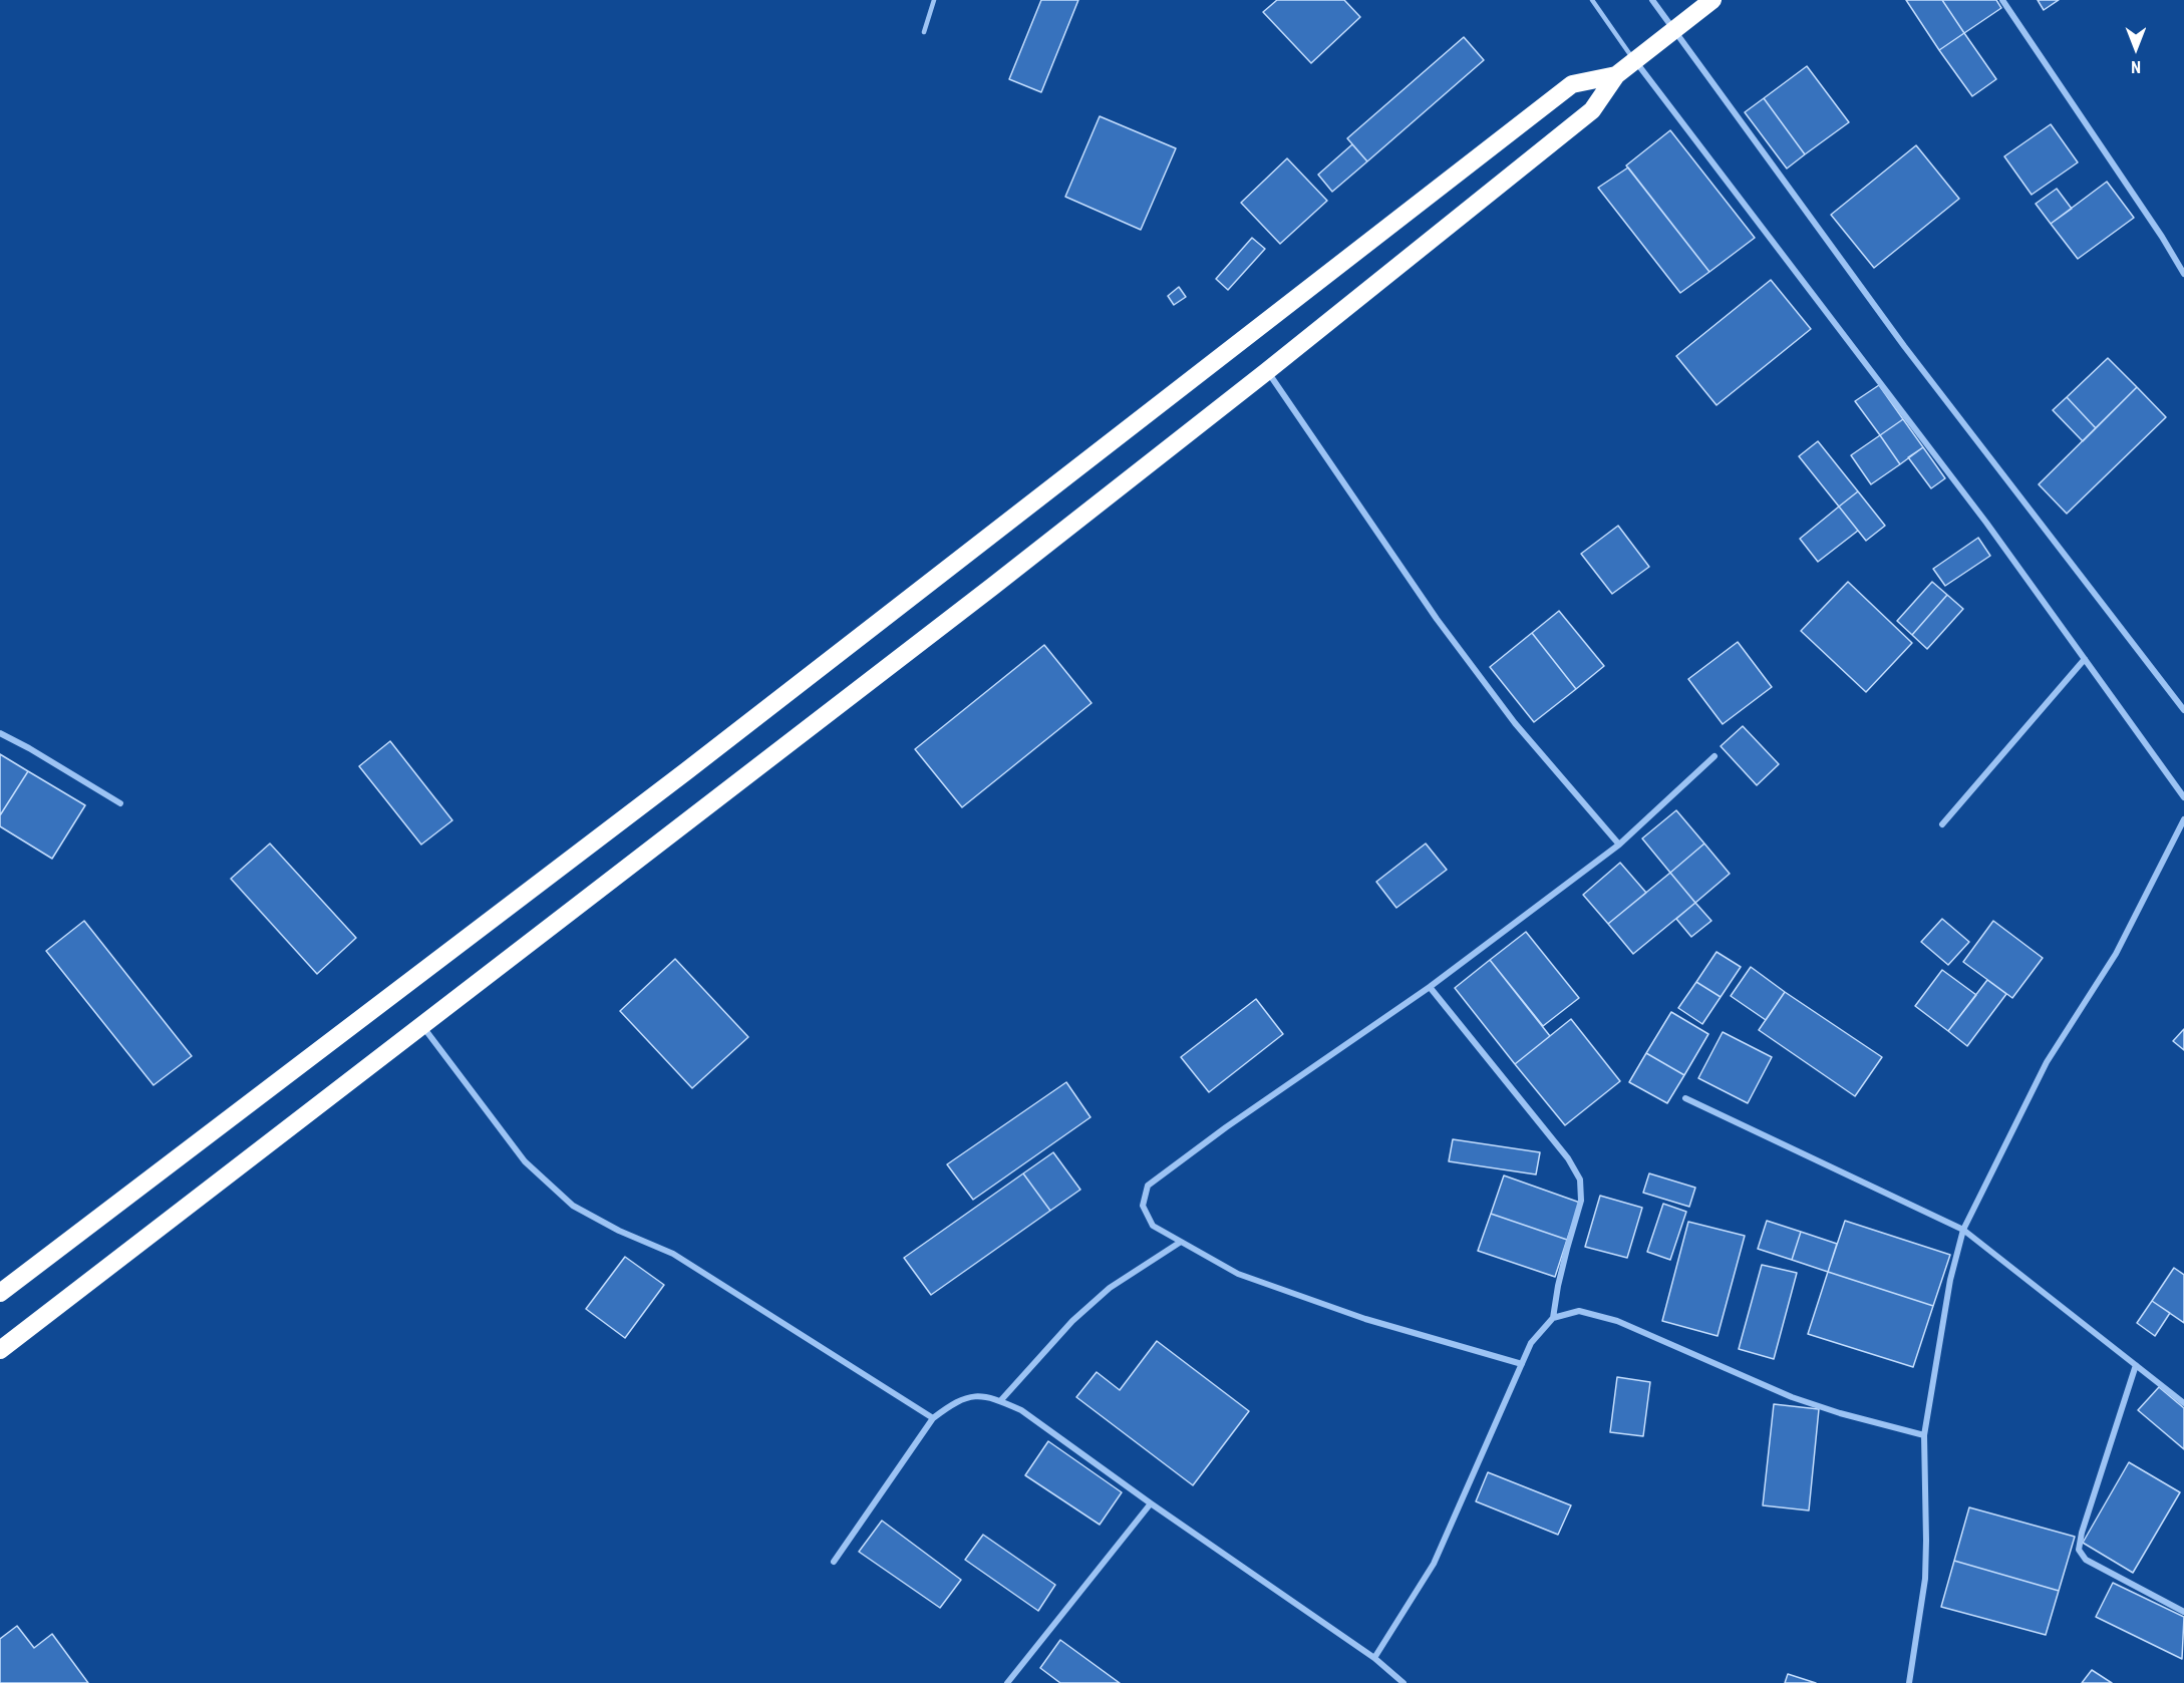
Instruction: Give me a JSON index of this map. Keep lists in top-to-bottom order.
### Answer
{
  "north": "bottom"
}
